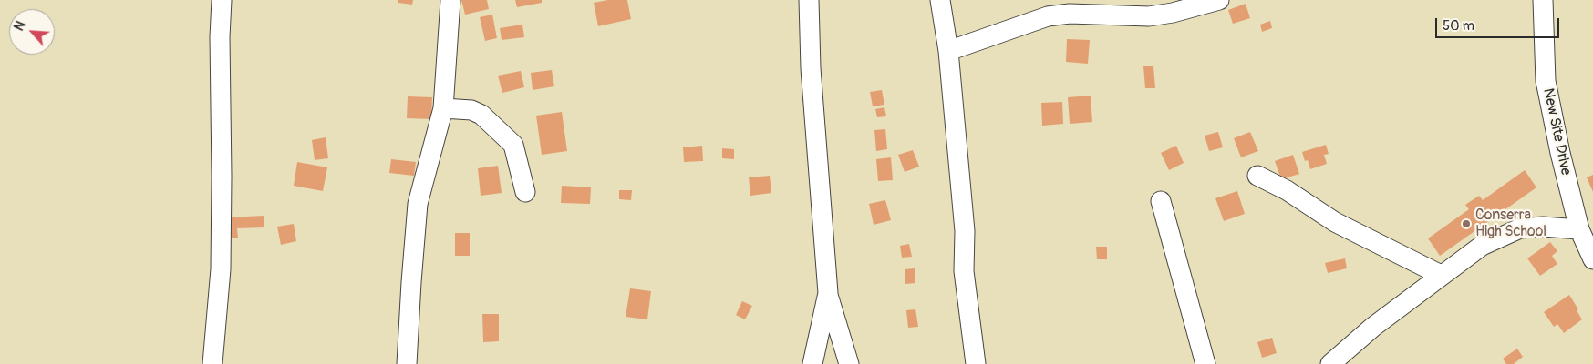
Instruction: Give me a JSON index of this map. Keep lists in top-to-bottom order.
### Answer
{
  "streets": {
    "street": ["New Site Drive"]
  },
  "places": ["Conserra High School"],
  "scale_bar": "50 m",
  "north": "top left"
}
